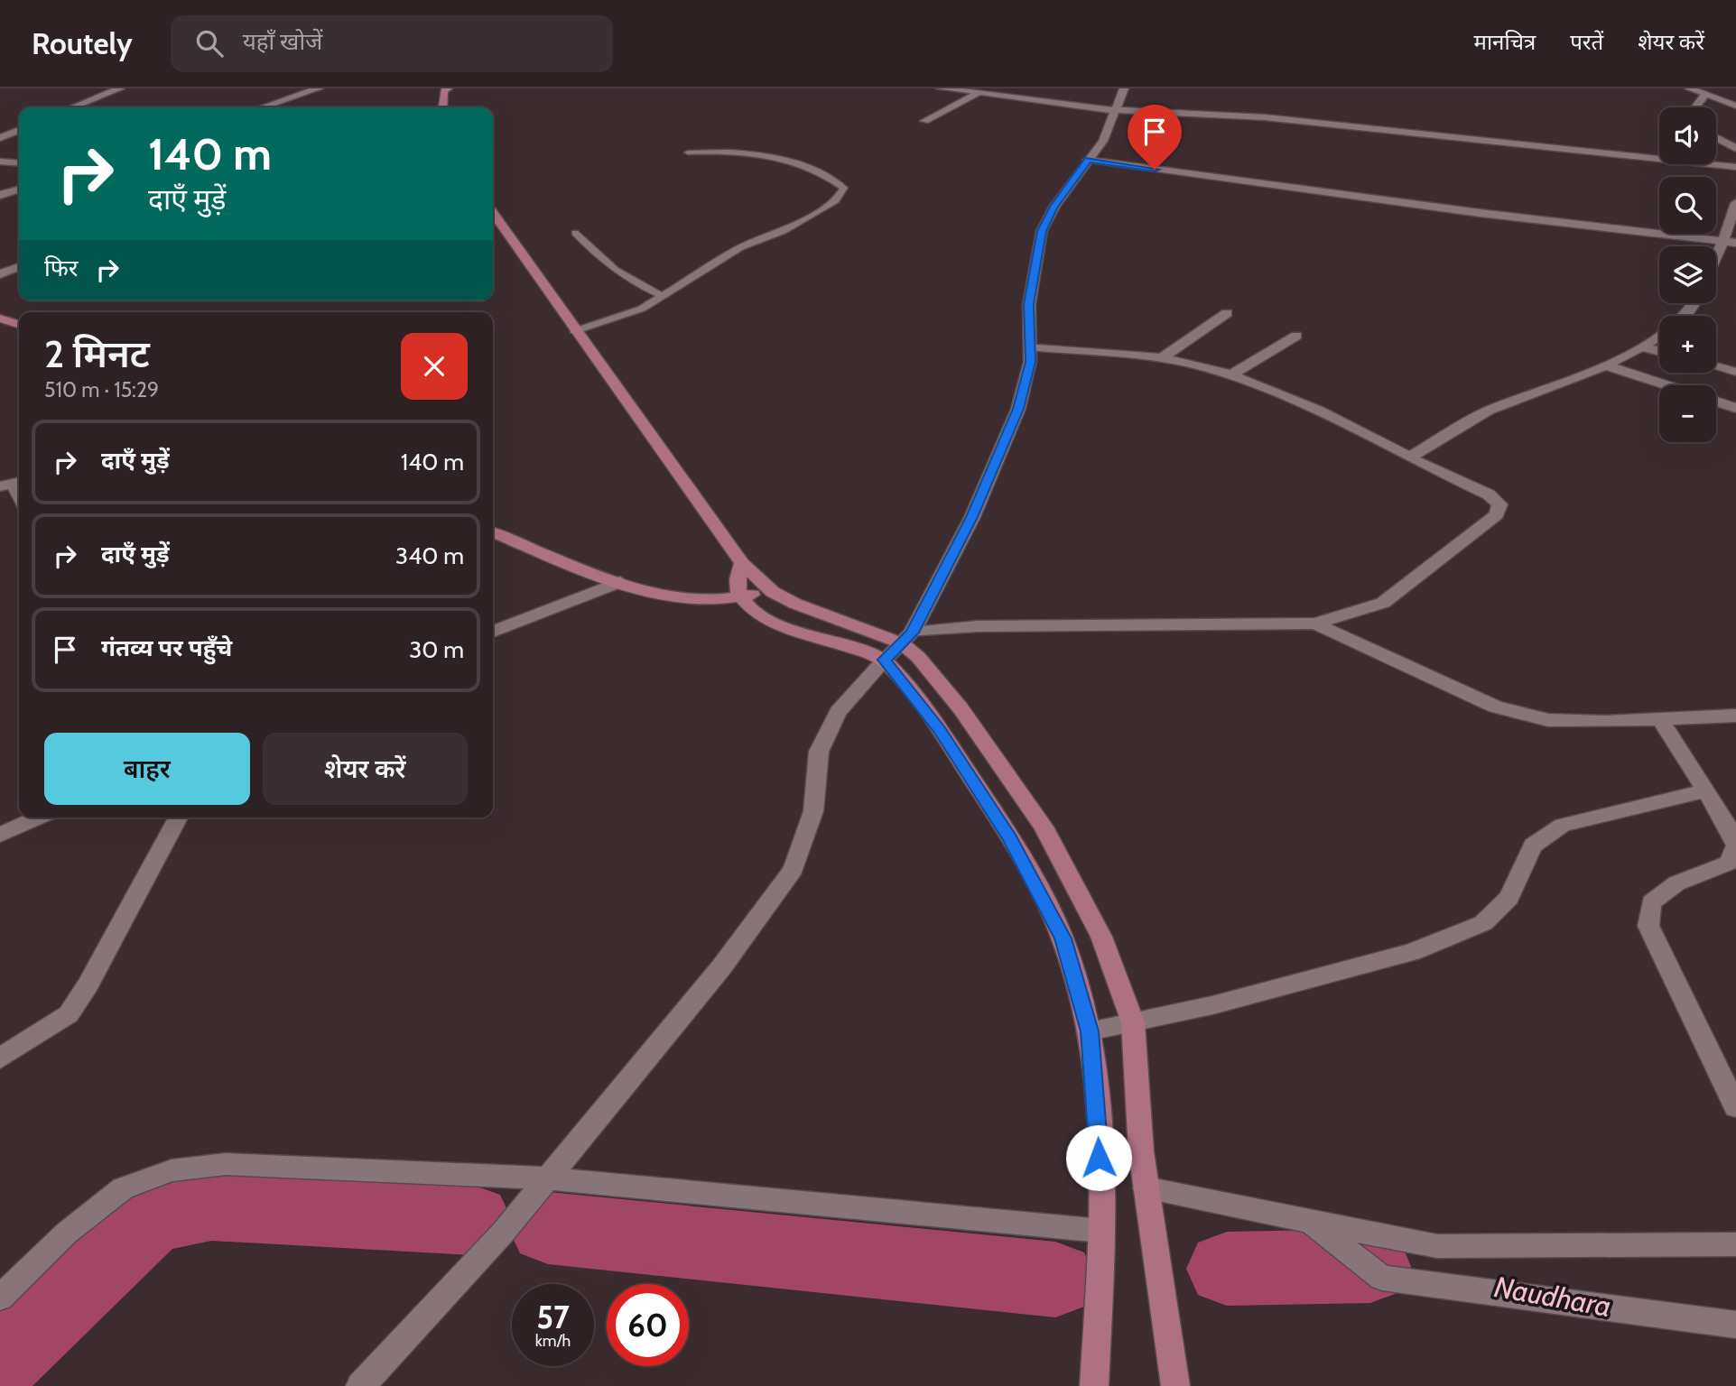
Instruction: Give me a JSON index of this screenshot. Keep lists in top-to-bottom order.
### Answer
{
  "water": ["Naudhara"],
  "page": {
    "header": "Routely",
    "search": "यहाँ खोजें",
    "nav": ["मानचित्र", "परतें", "शेयर करें"],
    "map_buttons": ["+", "−"],
    "turn": ["140 m", "दाएँ मुड़ें"],
    "then": "फिर",
    "heading": ["2 मिनट", "510 m · 15:29"],
    "list": [
      {
        "name": "दाएँ मुड़ें",
        "value": "140 m"
      },
      {
        "name": "दाएँ मुड़ें",
        "value": "340 m"
      },
      {
        "name": "गंतव्य पर पहुँचे",
        "value": "30 m"
      }
    ],
    "buttons": ["बाहर", "शेयर करें"],
    "speed": "57 km/h",
    "limit": "60"
  }
}
